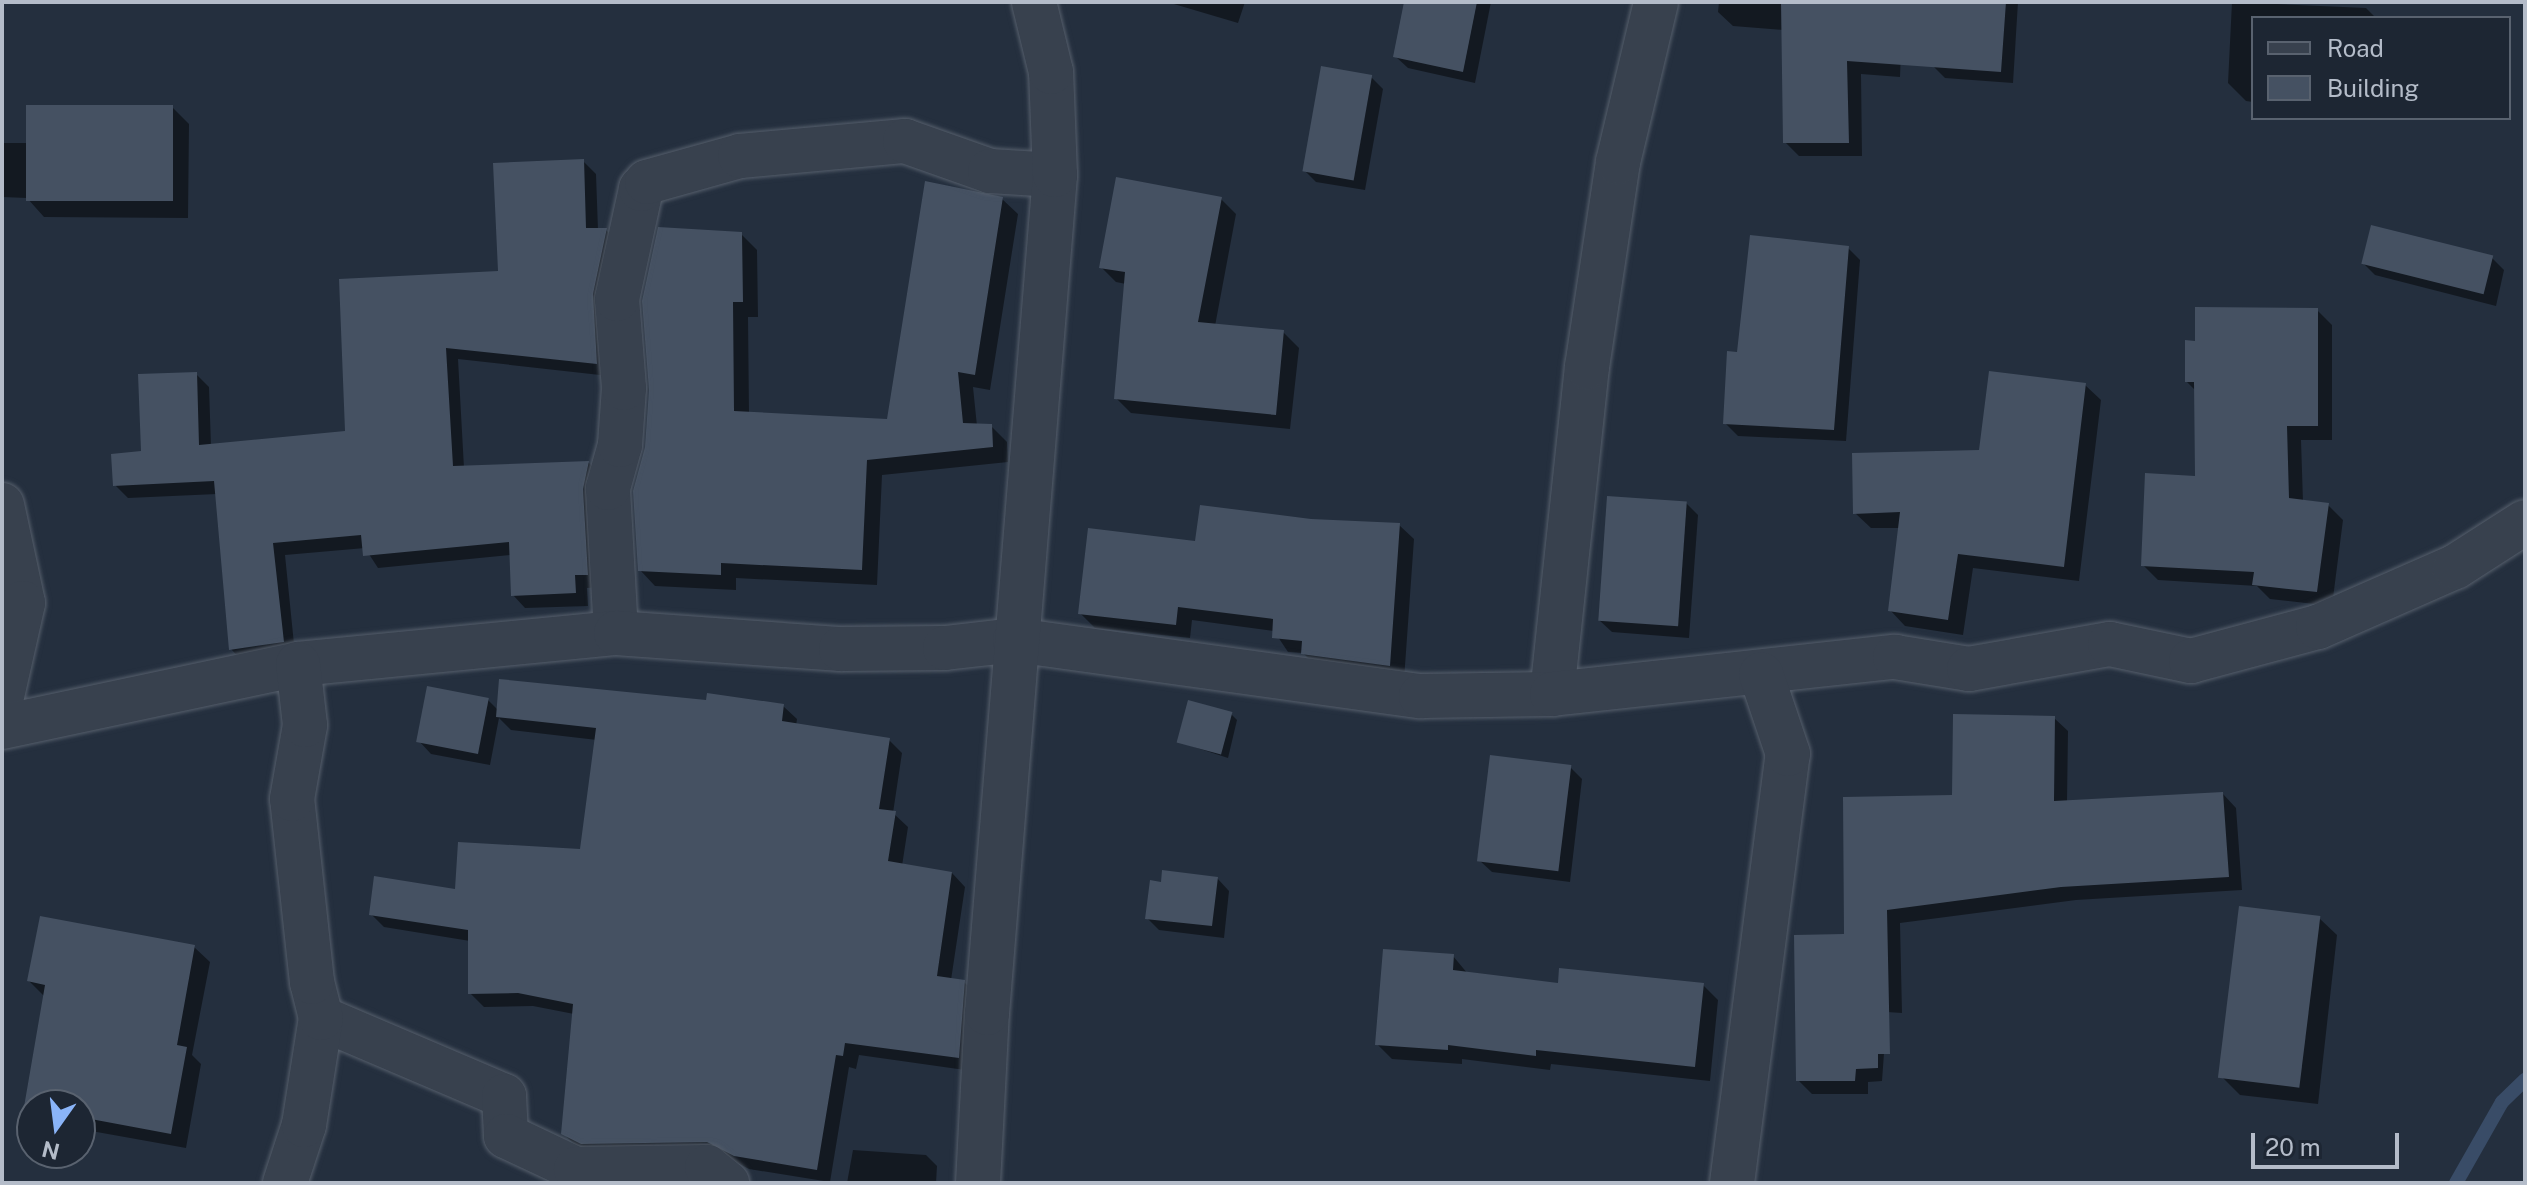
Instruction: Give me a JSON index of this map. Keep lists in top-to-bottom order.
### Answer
{
  "legend": ["Road", "Building"],
  "scale_bar": "20 m",
  "north": "bottom"
}
